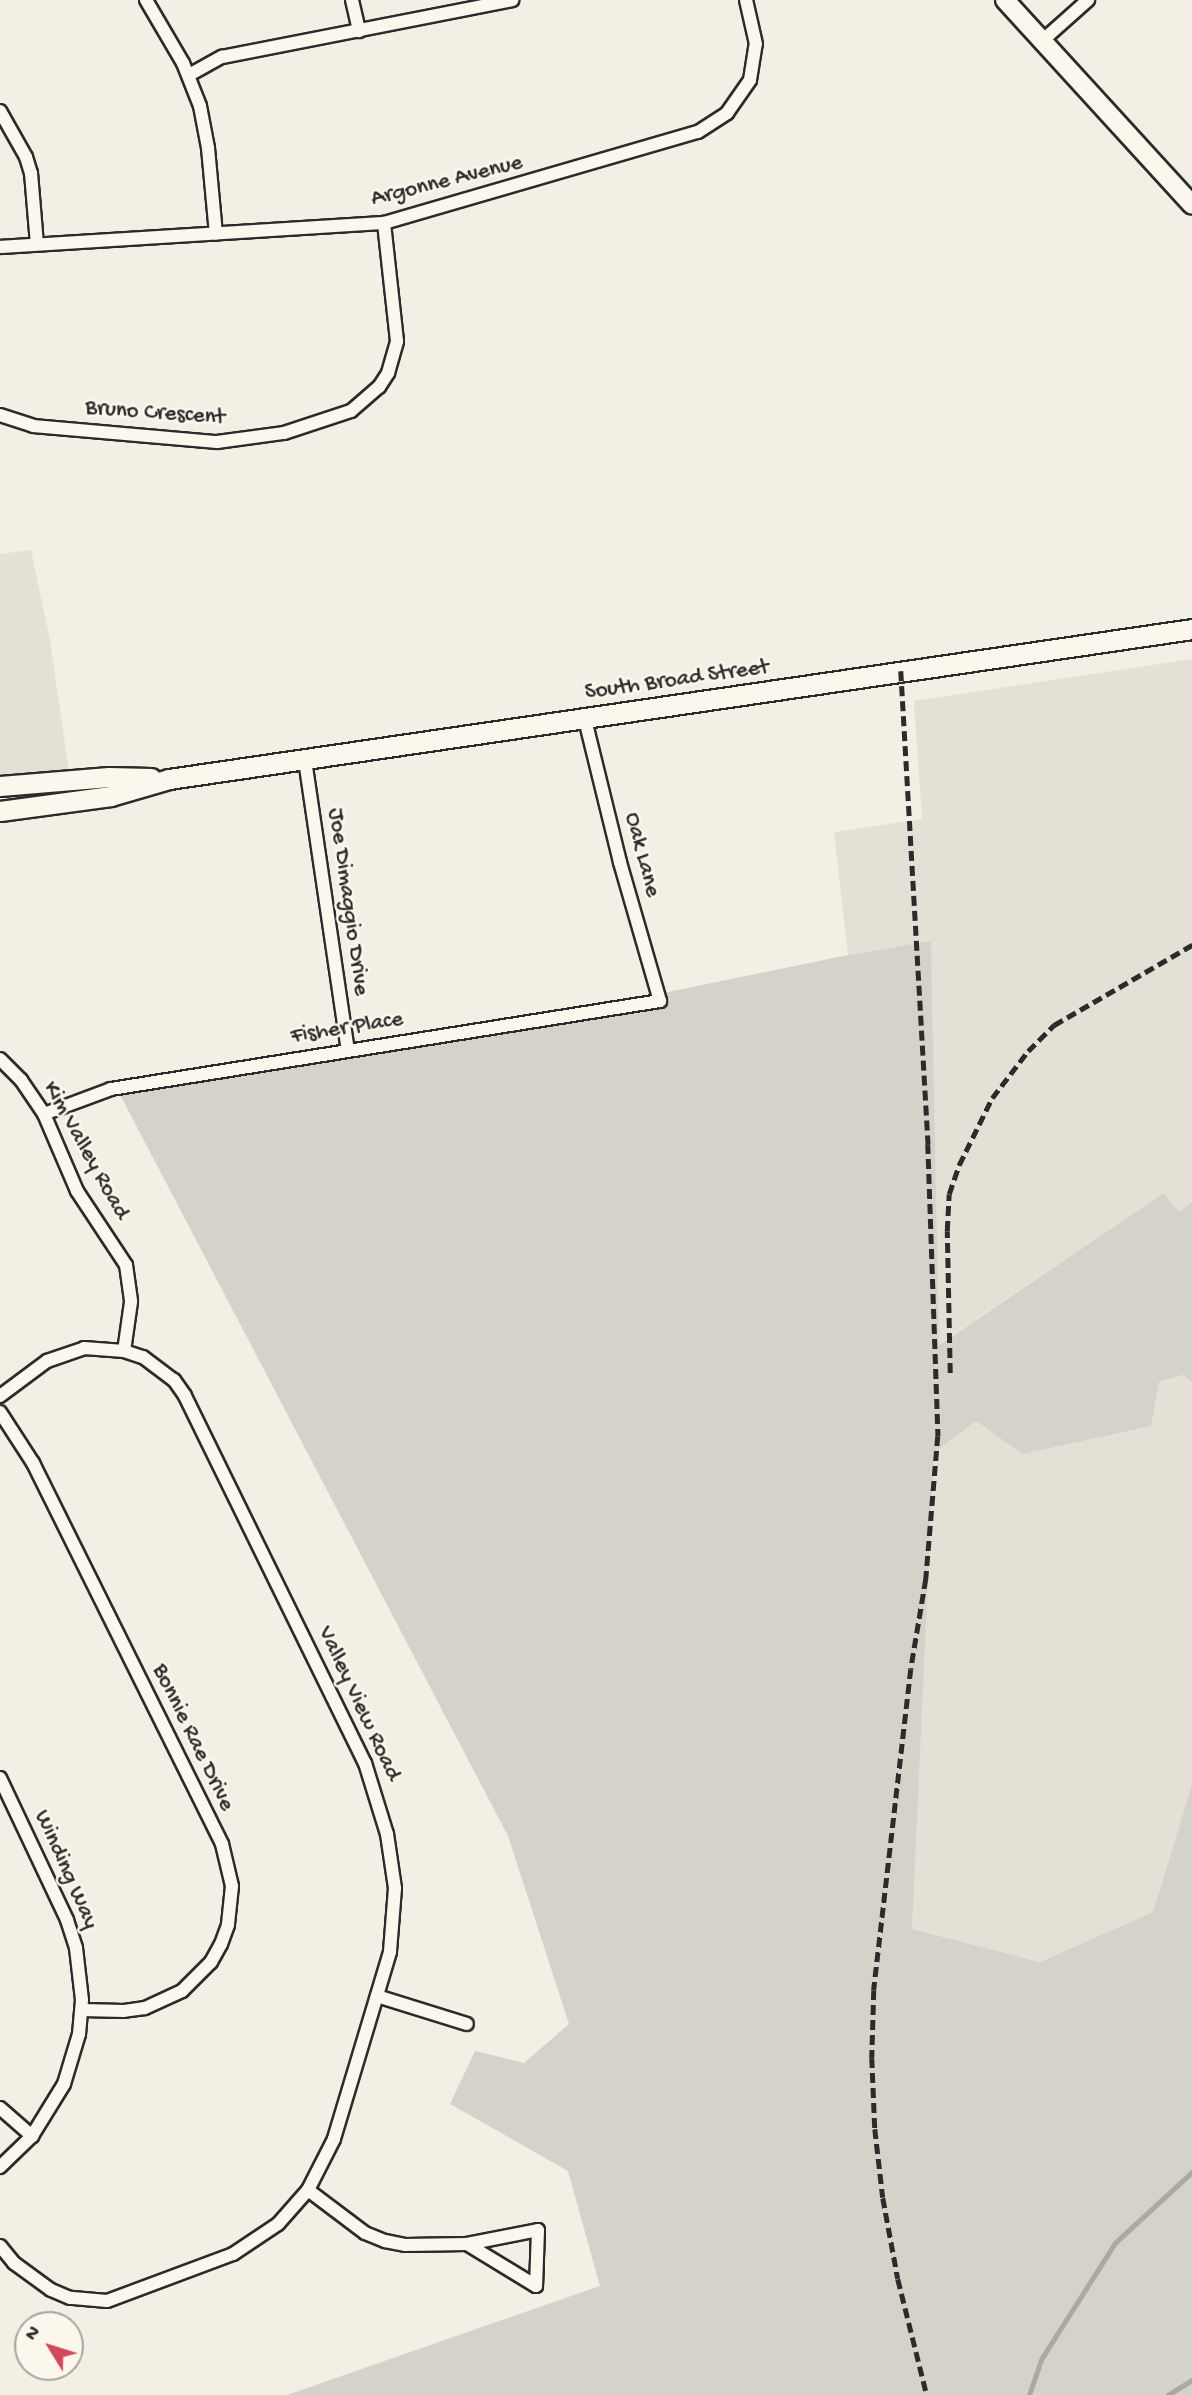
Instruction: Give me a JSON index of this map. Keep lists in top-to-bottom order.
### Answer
{
  "streets": {
    "main road": ["South Broad Street"],
    "street": [
      "Argonne Avenue",
      "Bruno Crescent",
      "Oak Lane",
      "Joe Dimaggio Drive",
      "Fisher Place",
      "Kim Valley Road",
      "Valley View Road",
      "Bonnie Rae Drive",
      "Winding Way"
    ]
  },
  "crossings": [
    ["Argonne Avenue", "Bruno Crescent"],
    ["South Broad Street", "Oak Lane"],
    ["South Broad Street", "Joe Dimaggio Drive"],
    ["Oak Lane", "Fisher Place"],
    ["Joe Dimaggio Drive", "Fisher Place"],
    ["Fisher Place", "Kim Valley Road"],
    ["Kim Valley Road", "Valley View Road"],
    ["Bonnie Rae Drive", "Winding Way"]
  ],
  "north": "top left"
}
